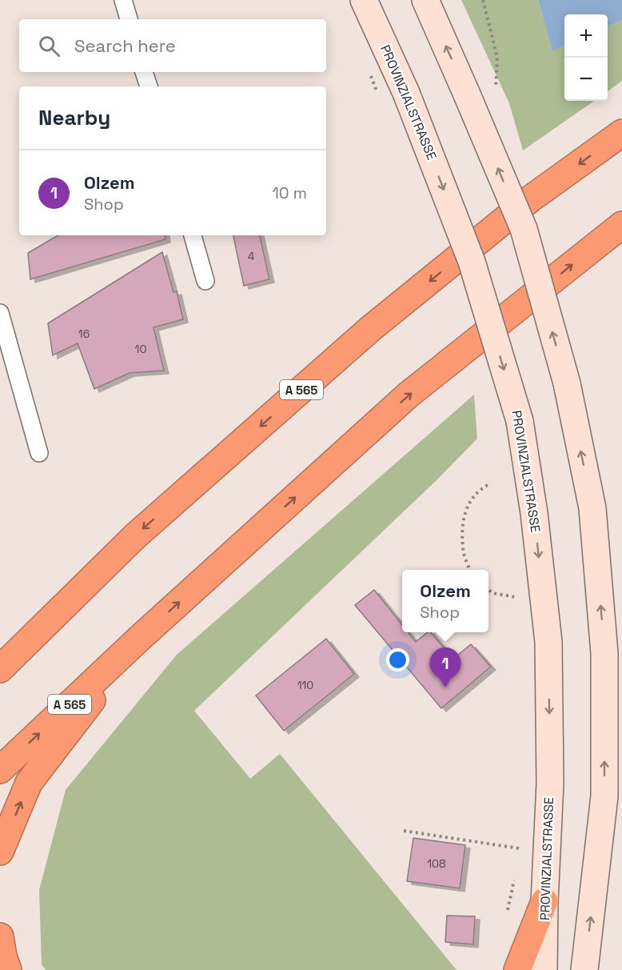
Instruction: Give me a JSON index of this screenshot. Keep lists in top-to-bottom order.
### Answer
{
  "streets": {
    "highway": ["A 565"],
    "main road": ["PROVINZIALSTRASSE"]
  },
  "house_numbers": [
    "4",
    "16",
    "10",
    "110",
    "108"
  ],
  "page": {
    "map_buttons": ["+", "−"],
    "search": "Search here",
    "heading": "Nearby",
    "list": [
      {
        "mark": "1",
        "name": "Olzem",
        "note": "Shop",
        "value": "10 m"
      }
    ],
    "popup": ["Olzem", "Shop"],
    "pins": "1"
  }
}
